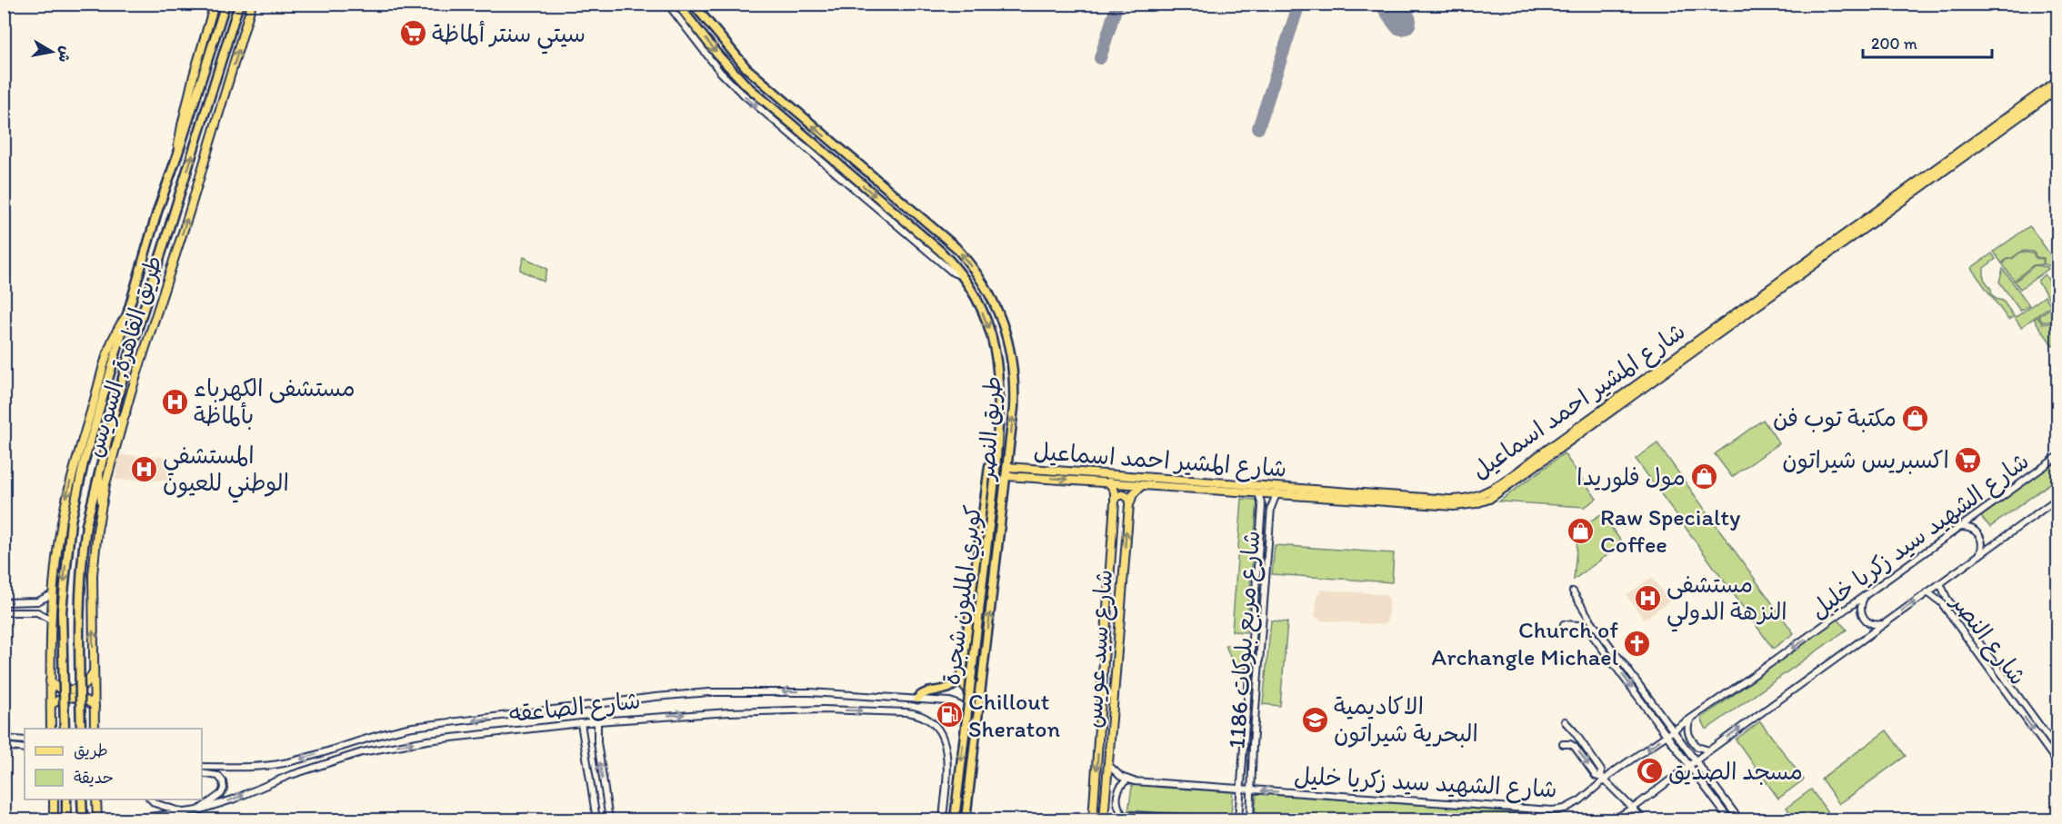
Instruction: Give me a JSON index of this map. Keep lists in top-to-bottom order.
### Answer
{
  "streets": {
    "highway": ["طريق القاهرة, السويس", "طريق النصر", "كوبري المليون شجرة"],
    "main road": ["شارع المشير احمد اسماعيل", "شارع سيد عويس"],
    "street": [
      "شارع الشهيد سيد زكريا خليل",
      "شارع مربع بلوكات 1186",
      "شارع النصر",
      "شارع الصاعقه"
    ]
  },
  "crossings": [
    ["شارع المشير احمد اسماعيل", "طريق النصر"],
    ["شارع المشير احمد اسماعيل", "شارع مربع بلوكات 1186"],
    ["طريق النصر", "كوبري المليون شجرة"],
    ["طريق النصر", "شارع الصاعقه"],
    ["شارع الشهيد سيد زكريا خليل", "شارع مربع بلوكات 1186"]
  ],
  "places": {
    "supermarket": ["سيتي سنتر ألماظة", "اكسبريس شيراتون"],
    "hospital": ["مستشفى الكهرباء بألماظة", "المستشفي الوطني للعيون", "مستشفى النزهة الدولي"],
    "shop": ["مكتبة توب فن", "مول فلوريدا", "Raw Specialty Coffee"],
    "church": ["Church of Archangle Michael"],
    "fuel station": ["Chillout Sheraton"],
    "school or university": ["الاكاديمية البحرية شيراتون"],
    "mosque": ["مسجد الصديق"]
  },
  "legend": ["طريق", "حديقة"],
  "scale_bar": "200 m",
  "north": "right"
}
